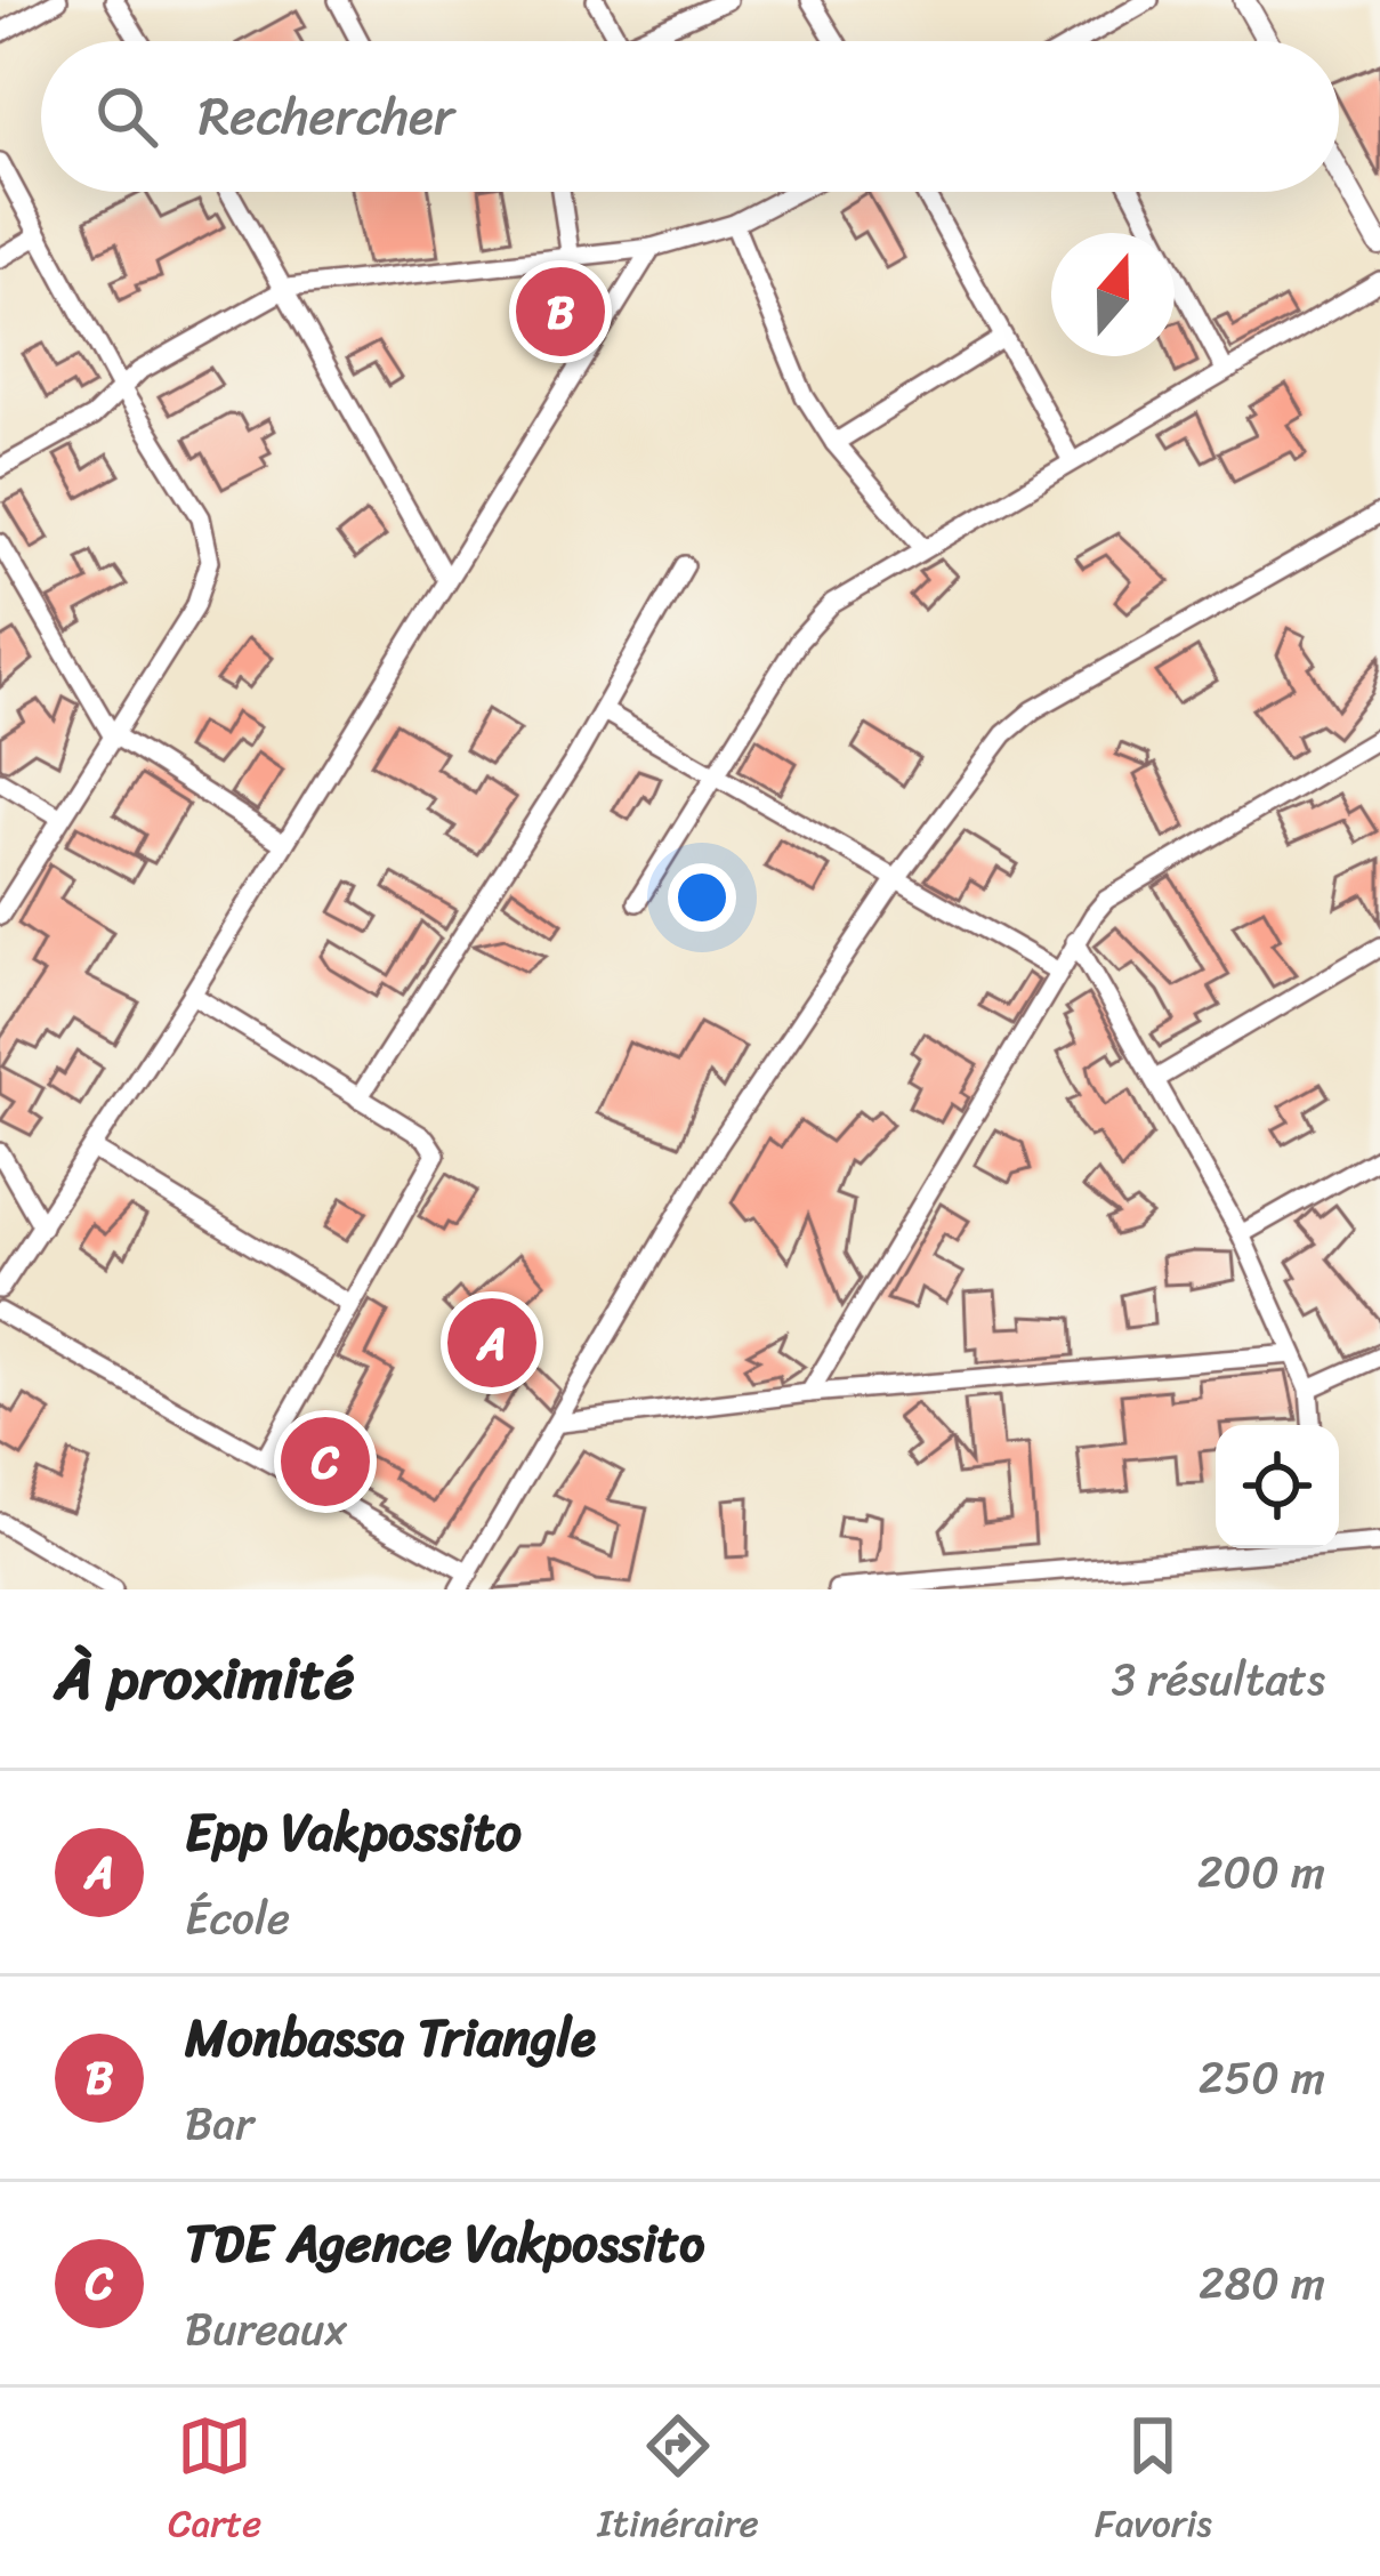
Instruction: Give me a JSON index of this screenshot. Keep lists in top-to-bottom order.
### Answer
{
  "north": "top",
  "page": {
    "search": "Rechercher",
    "pins": ["B", "A", "C"],
    "heading": ["À proximité", "3 résultats"],
    "list": [
      {
        "mark": "A",
        "name": "Epp Vakpossito",
        "note": "École",
        "value": "200 m"
      },
      {
        "mark": "B",
        "name": "Monbassa Triangle",
        "note": "Bar",
        "value": "250 m"
      },
      {
        "mark": "C",
        "name": "TDE Agence Vakpossito",
        "note": "Bureaux",
        "value": "280 m"
      }
    ],
    "nav": ["Carte", "Itinéraire", "Favoris"]
  }
}
